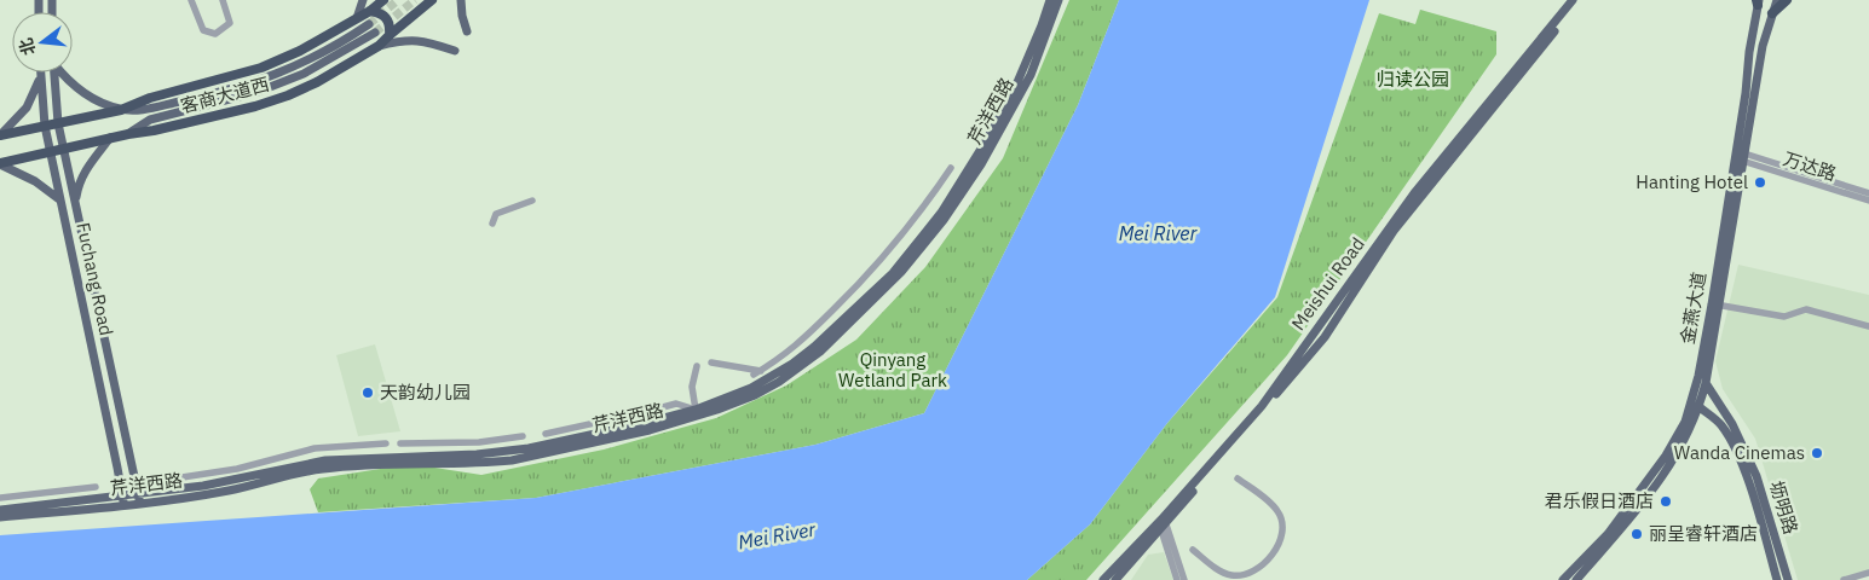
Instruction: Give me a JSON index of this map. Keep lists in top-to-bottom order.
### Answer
{
  "streets": {
    "highway": ["客商大道西"],
    "main road": [
      "芹洋西路",
      "Fuchang Road",
      "Meishui Road",
      "金燕大道",
      "坜明路"
    ],
    "street": ["万达路"]
  },
  "crossings": [
    ["客商大道西", "Fuchang Road"],
    ["芹洋西路", "Fuchang Road"],
    ["万达路", "金燕大道"],
    ["金燕大道", "坜明路"]
  ],
  "water": ["Mei River"],
  "parks": ["归读公园", "Qinyang Wetland Park"],
  "places": [
    "Hanting Hotel",
    "天韵幼儿园",
    "Wanda Cinemas",
    "君乐假日酒店",
    "丽呈睿轩酒店"
  ],
  "north": "left"
}
